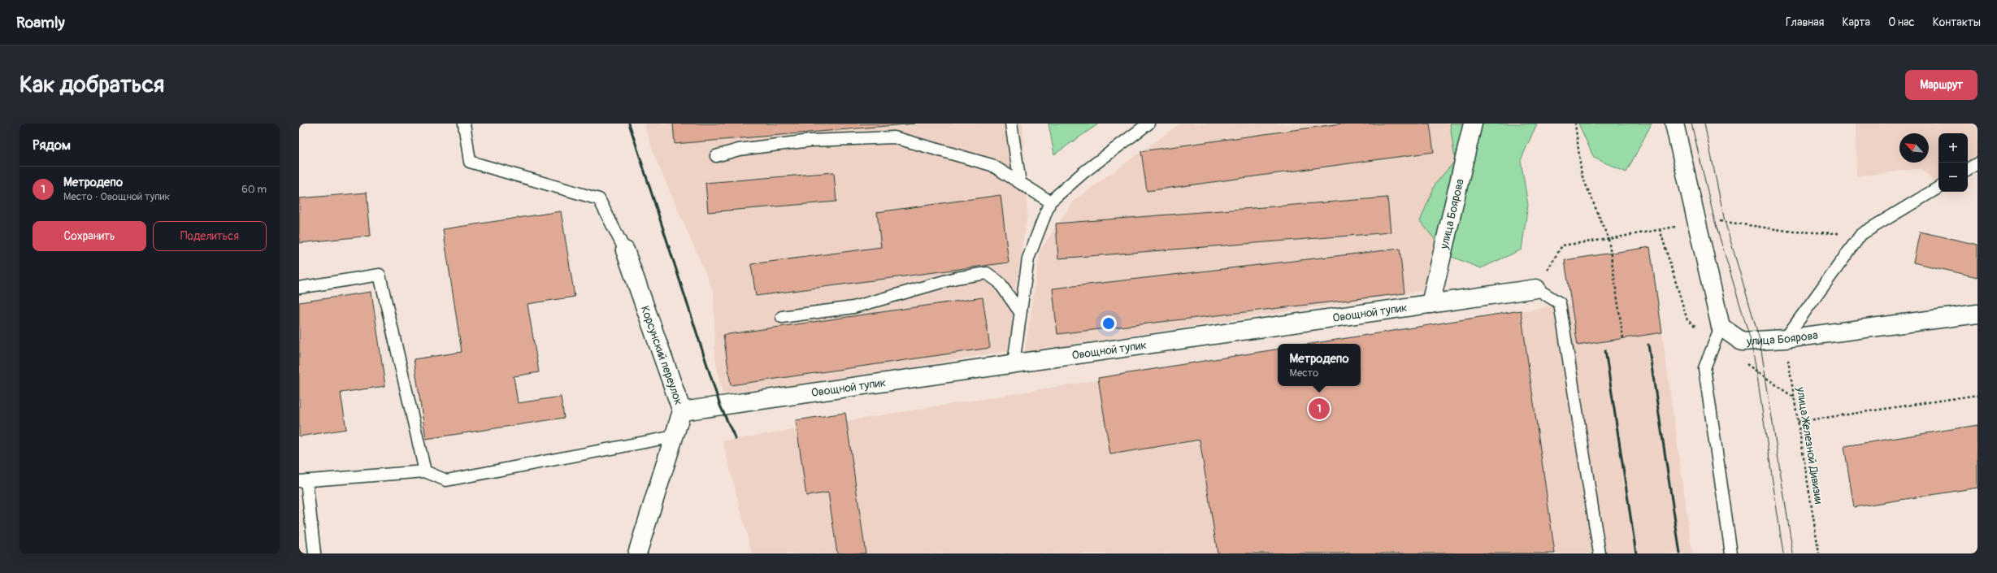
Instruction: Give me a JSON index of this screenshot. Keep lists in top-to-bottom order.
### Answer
{
  "streets": {
    "street": ["улица Боярова", "Овощной тупик", "Корсунский переулок"],
    "path": ["улица Железной Дивизии"]
  },
  "crossings": [
    ["улица Боярова", "Овощной тупик"],
    ["улица Боярова", "улица Железной Дивизии"],
    ["Овощной тупик", "Корсунский переулок"]
  ],
  "north": "top left",
  "page": {
    "header": "Roamly",
    "nav": [
      "Главная",
      "Карта",
      "О нас",
      "Контакты"
    ],
    "buttons": [
      "Маршрут",
      ["Сохранить", "Поделиться"]
    ],
    "title": "Как добраться",
    "heading": "Рядом",
    "map_buttons": ["+", "−"],
    "list": [
      {
        "mark": "1",
        "name": "Метродепо",
        "note": "Место · Овощной тупик",
        "value": "60 m"
      }
    ],
    "popup": ["Метродепо", "Место"],
    "pins": "1"
  }
}
